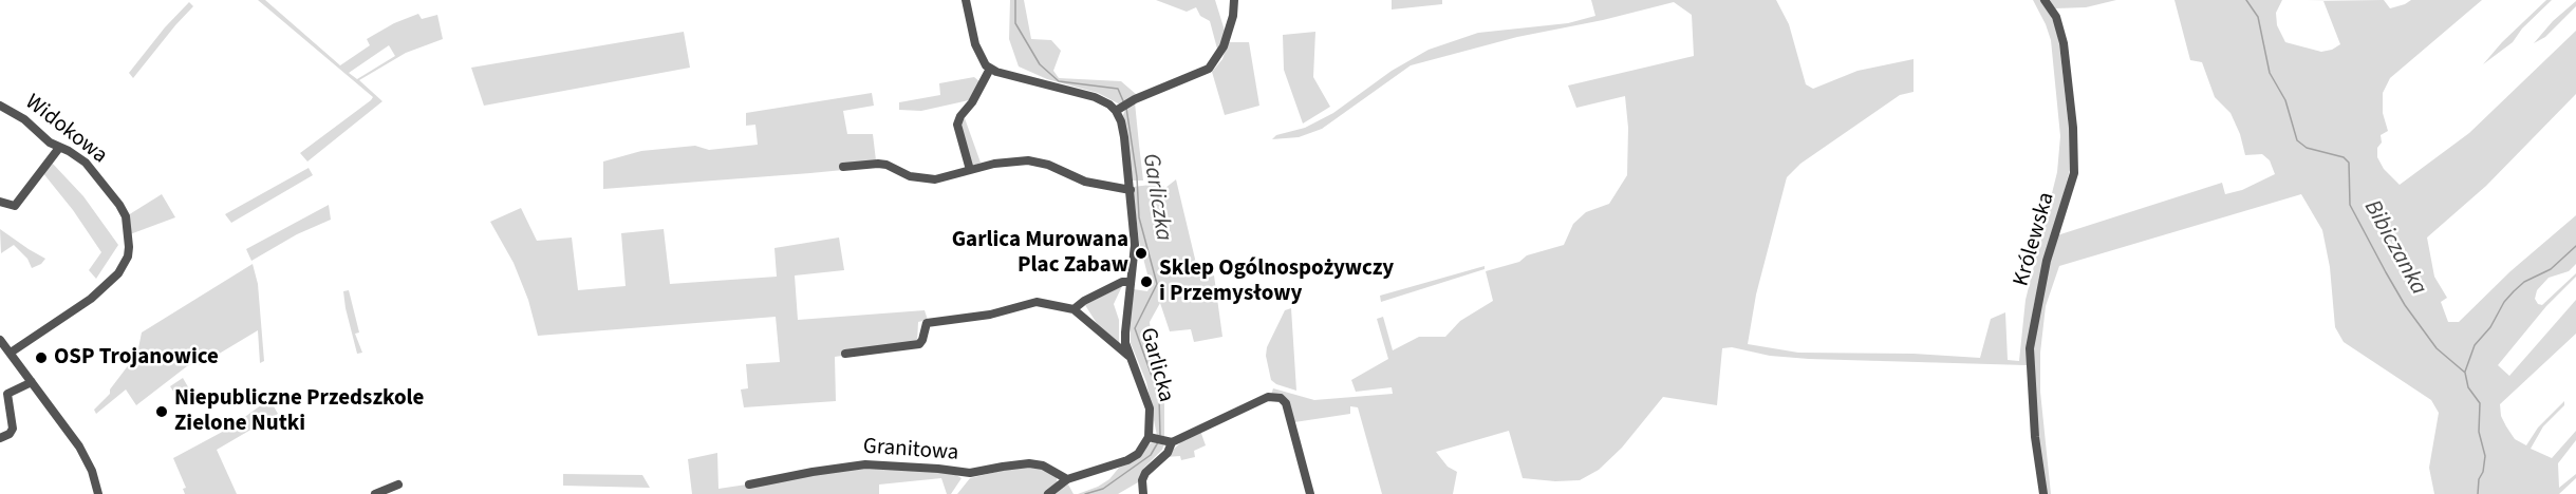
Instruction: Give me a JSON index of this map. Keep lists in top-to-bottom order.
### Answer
{
  "streets": {
    "street": [
      "Widokowa",
      "Królewska",
      "Garlicka",
      "Granitowa"
    ]
  },
  "crossings": [
    ["Garlicka", "Granitowa"]
  ],
  "water": ["Garliczka", "Bibiczanka"],
  "places": [
    "Garlica Murowana Plac Zabaw",
    "Sklep Ogólnospożywczy i Przemysłowy",
    "OSP Trojanowice",
    "Niepubliczne Przedszkole Zielone Nutki"
  ]
}
